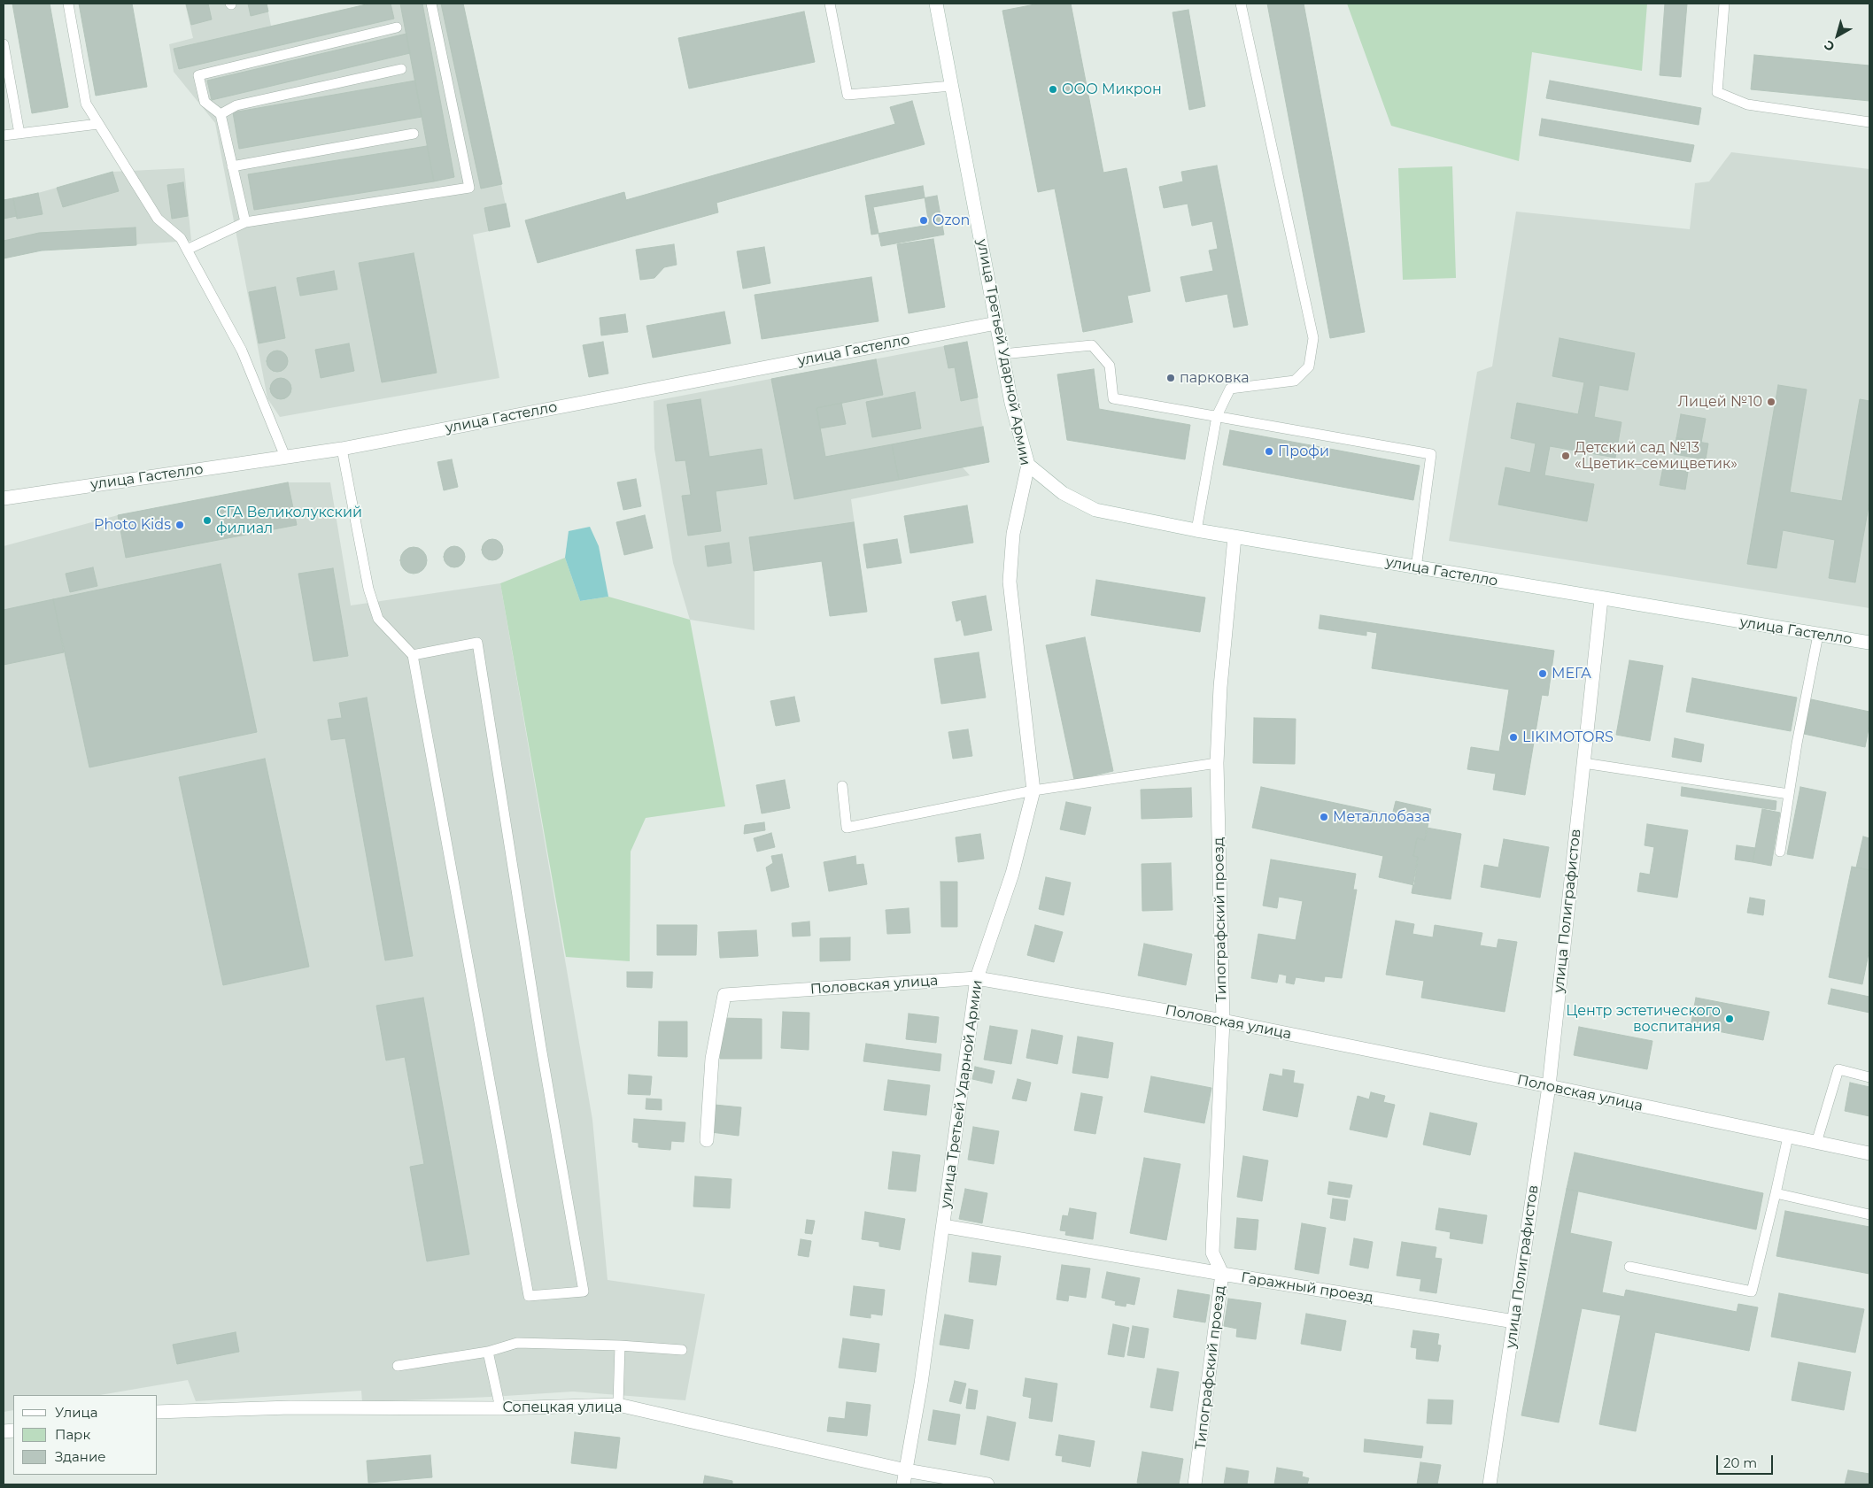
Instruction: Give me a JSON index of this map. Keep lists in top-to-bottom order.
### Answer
{
  "streets": {
    "street": [
      "улица Гастелло",
      "улица Третьей Ударной Армии",
      "улица Полиграфистов",
      "Типографский проезд",
      "Половская улица",
      "Гаражный проезд",
      "Сопецкая улица"
    ]
  },
  "crossings": [
    ["улица Гастелло", "улица Третьей Ударной Армии"],
    ["улица Гастелло", "улица Полиграфистов"],
    ["улица Гастелло", "Типографский проезд"],
    ["улица Третьей Ударной Армии", "Половская улица"],
    ["улица Третьей Ударной Армии", "Гаражный проезд"],
    ["улица Третьей Ударной Армии", "Сопецкая улица"],
    ["улица Полиграфистов", "Половская улица"],
    ["улица Полиграфистов", "Гаражный проезд"],
    ["Типографский проезд", "Половская улица"],
    ["Типографский проезд", "Гаражный проезд"]
  ],
  "places": [
    "ООО Микрон",
    "Ozon",
    "парковка",
    "Лицей №10",
    "Профи",
    "Детский сад №13 «Цветик–семицветик»",
    "СГА Великолукский филиал",
    "Photo Kids",
    "МЕГА",
    "LIKIMOTORS",
    "Металлобаза",
    "Центр эстетического воспитания"
  ],
  "legend": ["Улица", "Парк", "Здание"],
  "scale_bar": "20 m",
  "north": "bottom left"
}
